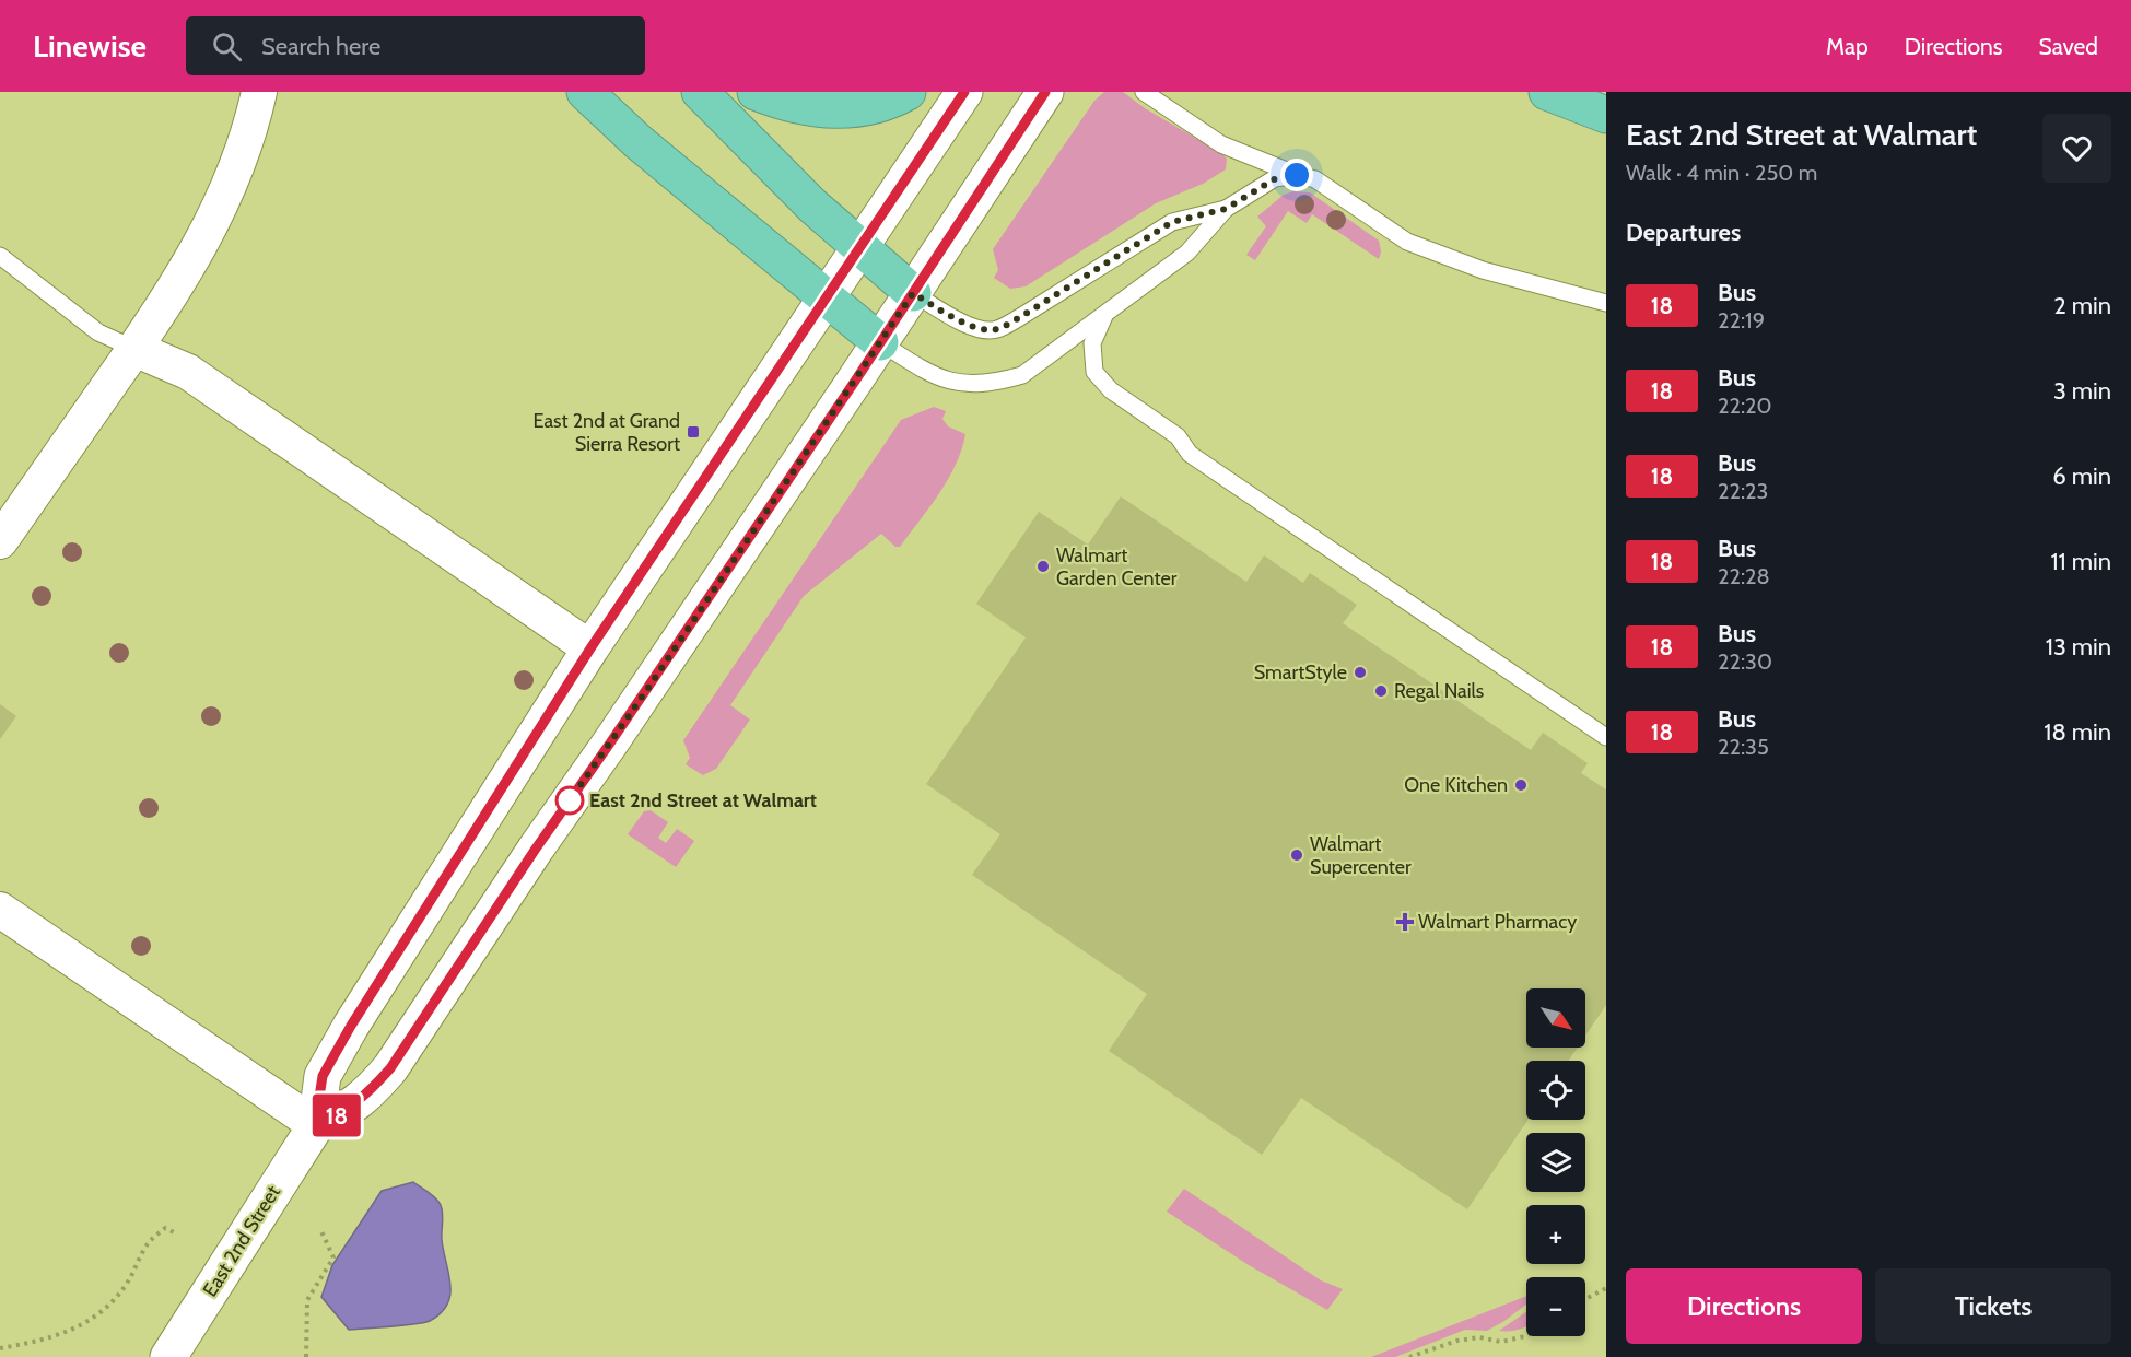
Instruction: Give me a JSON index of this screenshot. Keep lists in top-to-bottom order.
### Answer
{
  "streets": {
    "main road": ["East 2nd Street"]
  },
  "places": {
    "transit": ["East 2nd at Grand Sierra Resort"],
    "other": [
      "Walmart Garden Center",
      "SmartStyle",
      "Regal Nails",
      "One Kitchen",
      "East 2nd Street at Walmart",
      "Walmart Supercenter"
    ],
    "health": ["Walmart Pharmacy"]
  },
  "lines": ["bus line 18"],
  "north": "bottom right",
  "page": {
    "header": "Linewise",
    "search": "Search here",
    "nav": ["Map", "Directions", "Saved"],
    "on_map": "18",
    "heading": [
      ["East 2nd Street at Walmart", "Walk · 4 min · 250 m"],
      "Departures"
    ],
    "list": [
      {
        "mark": "18",
        "name": "Bus",
        "note": "22:19",
        "value": "2 min"
      },
      {
        "mark": "18",
        "name": "Bus",
        "note": "22:20",
        "value": "3 min"
      },
      {
        "mark": "18",
        "name": "Bus",
        "note": "22:23",
        "value": "6 min"
      },
      {
        "mark": "18",
        "name": "Bus",
        "note": "22:28",
        "value": "11 min"
      },
      {
        "mark": "18",
        "name": "Bus",
        "note": "22:30",
        "value": "13 min"
      },
      {
        "mark": "18",
        "name": "Bus",
        "note": "22:35",
        "value": "18 min"
      }
    ],
    "map_buttons": ["+", "−"],
    "buttons": ["Directions", "Tickets"]
  }
}
